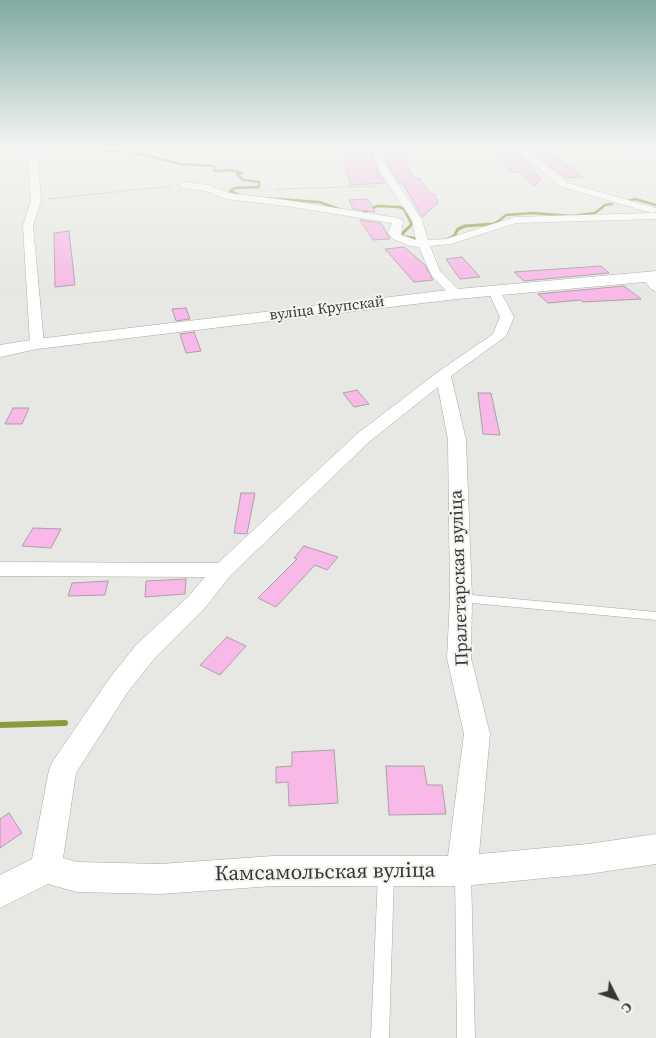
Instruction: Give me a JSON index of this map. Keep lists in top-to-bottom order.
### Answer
{
  "streets": {
    "street": ["вуліца Крупскай", "Пралетарская вуліца", "Камсамольская вуліца"]
  },
  "crossings": [
    ["Пралетарская вуліца", "Камсамольская вуліца"]
  ],
  "north": "bottom right"
}
